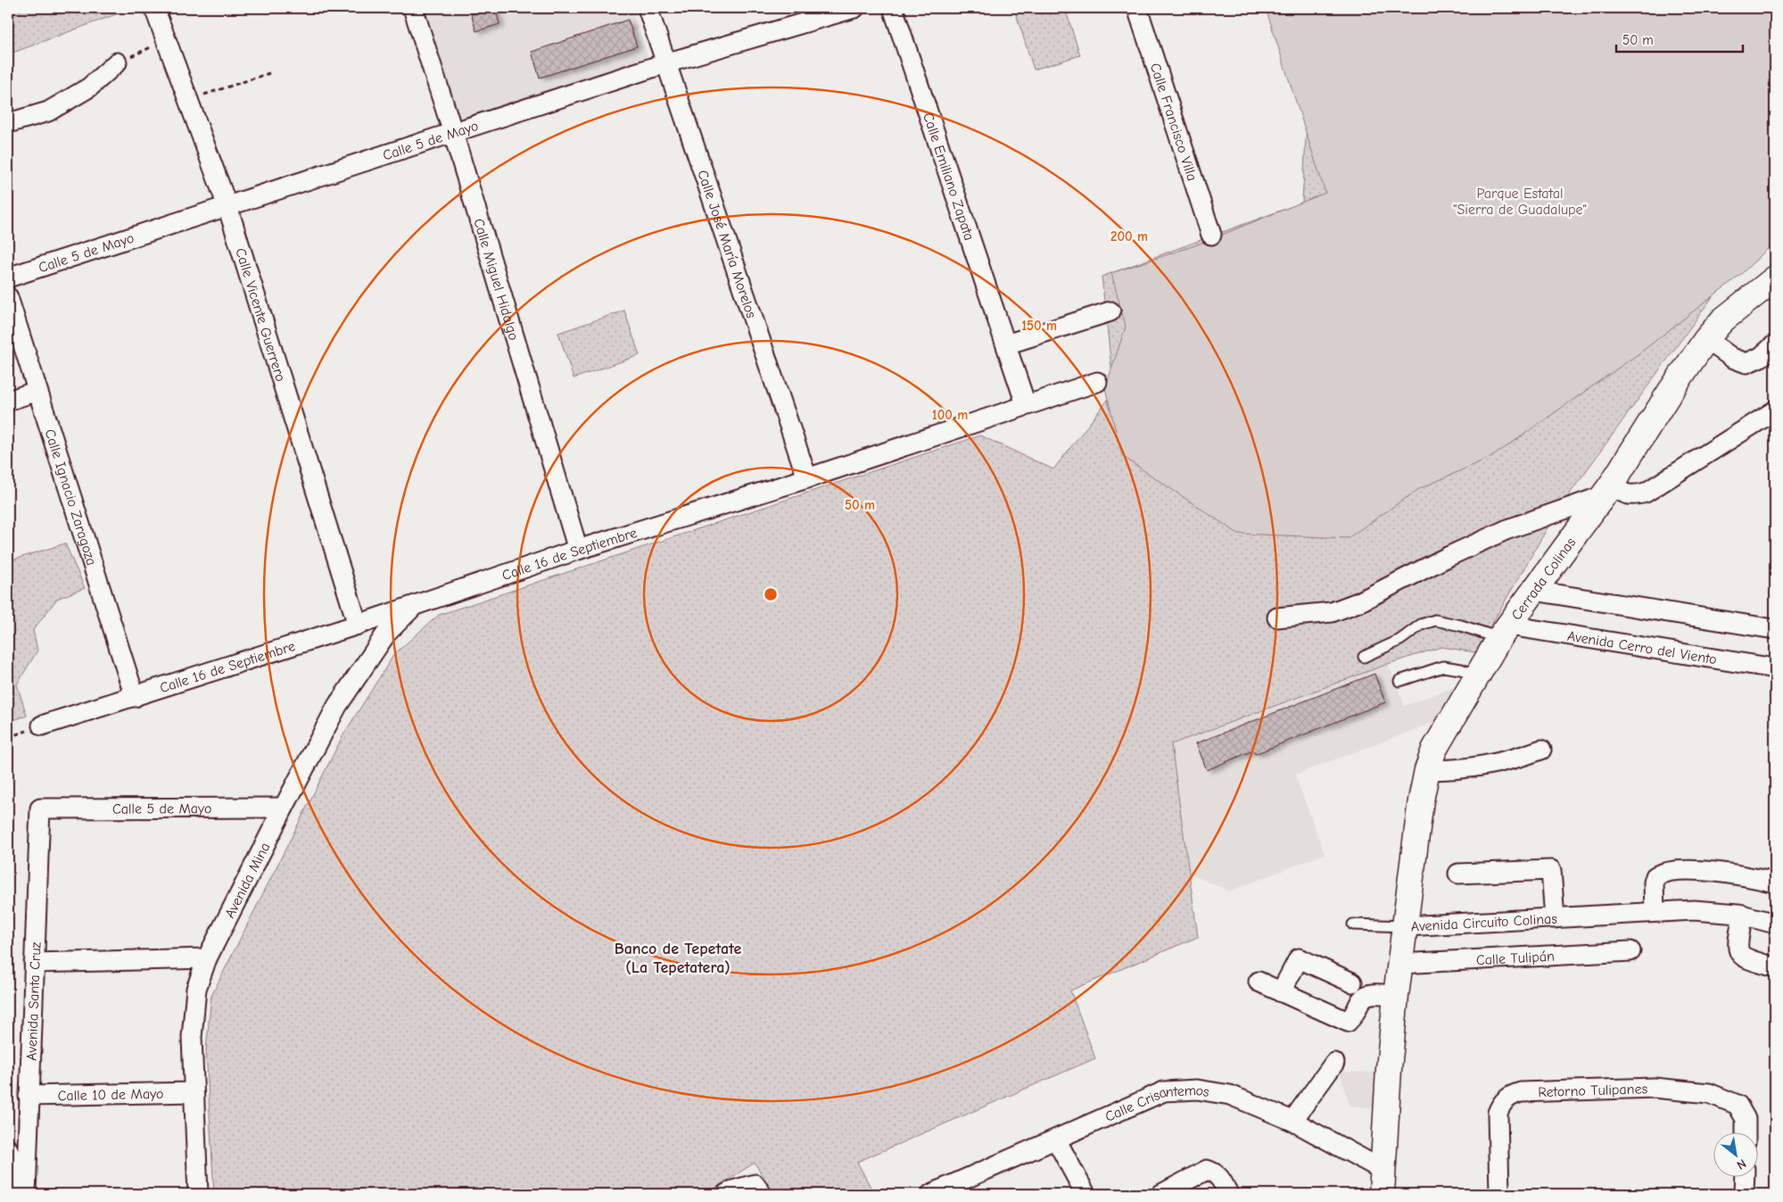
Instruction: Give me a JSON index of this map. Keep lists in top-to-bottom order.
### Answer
{
  "streets": {
    "main road": ["Cerrada Colinas", "Avenida Circuito Colinas"],
    "street": [
      "Calle Francisco Villa",
      "Calle 5 de Mayo",
      "Calle Emiliano Zapata",
      "Calle José María Morelos",
      "Calle Miguel Hidalgo",
      "Calle Vicente Guerrero",
      "Calle Ignacio Zaragoza",
      "Calle 16 de Septiembre",
      "Avenida Cerro del Viento",
      "Avenida Mina",
      "Calle Tulipán",
      "Avenida Santa Cruz",
      "Retorno Tulipanes",
      "Calle 10 de Mayo",
      "Calle Crisantemos"
    ]
  },
  "crossings": [
    ["Calle 5 de Mayo", "Calle José María Morelos"],
    ["Calle 5 de Mayo", "Calle Miguel Hidalgo"],
    ["Calle 5 de Mayo", "Calle Vicente Guerrero"],
    ["Calle 5 de Mayo", "Avenida Mina"],
    ["Calle 5 de Mayo", "Avenida Santa Cruz"],
    ["Calle Emiliano Zapata", "Calle 16 de Septiembre"],
    ["Calle José María Morelos", "Calle 16 de Septiembre"],
    ["Calle Miguel Hidalgo", "Calle 16 de Septiembre"],
    ["Calle Vicente Guerrero", "Calle 16 de Septiembre"],
    ["Calle Ignacio Zaragoza", "Calle 16 de Septiembre"],
    ["Calle 16 de Septiembre", "Avenida Mina"],
    ["Cerrada Colinas", "Avenida Cerro del Viento"],
    ["Cerrada Colinas", "Avenida Circuito Colinas"],
    ["Avenida Mina", "Calle 10 de Mayo"],
    ["Avenida Circuito Colinas", "Calle Tulipán"],
    ["Avenida Circuito Colinas", "Calle Crisantemos"],
    ["Avenida Santa Cruz", "Calle 10 de Mayo"]
  ],
  "districts": ["Banco de Tepetate (La Tepetatera)"],
  "parks": ["Parque Estatal \"Sierra de Guadalupe\""],
  "scale_bar": "50 m",
  "north": "bottom right",
  "rings": [
    "200 m",
    "150 m",
    "100 m",
    "50 m"
  ]
}
